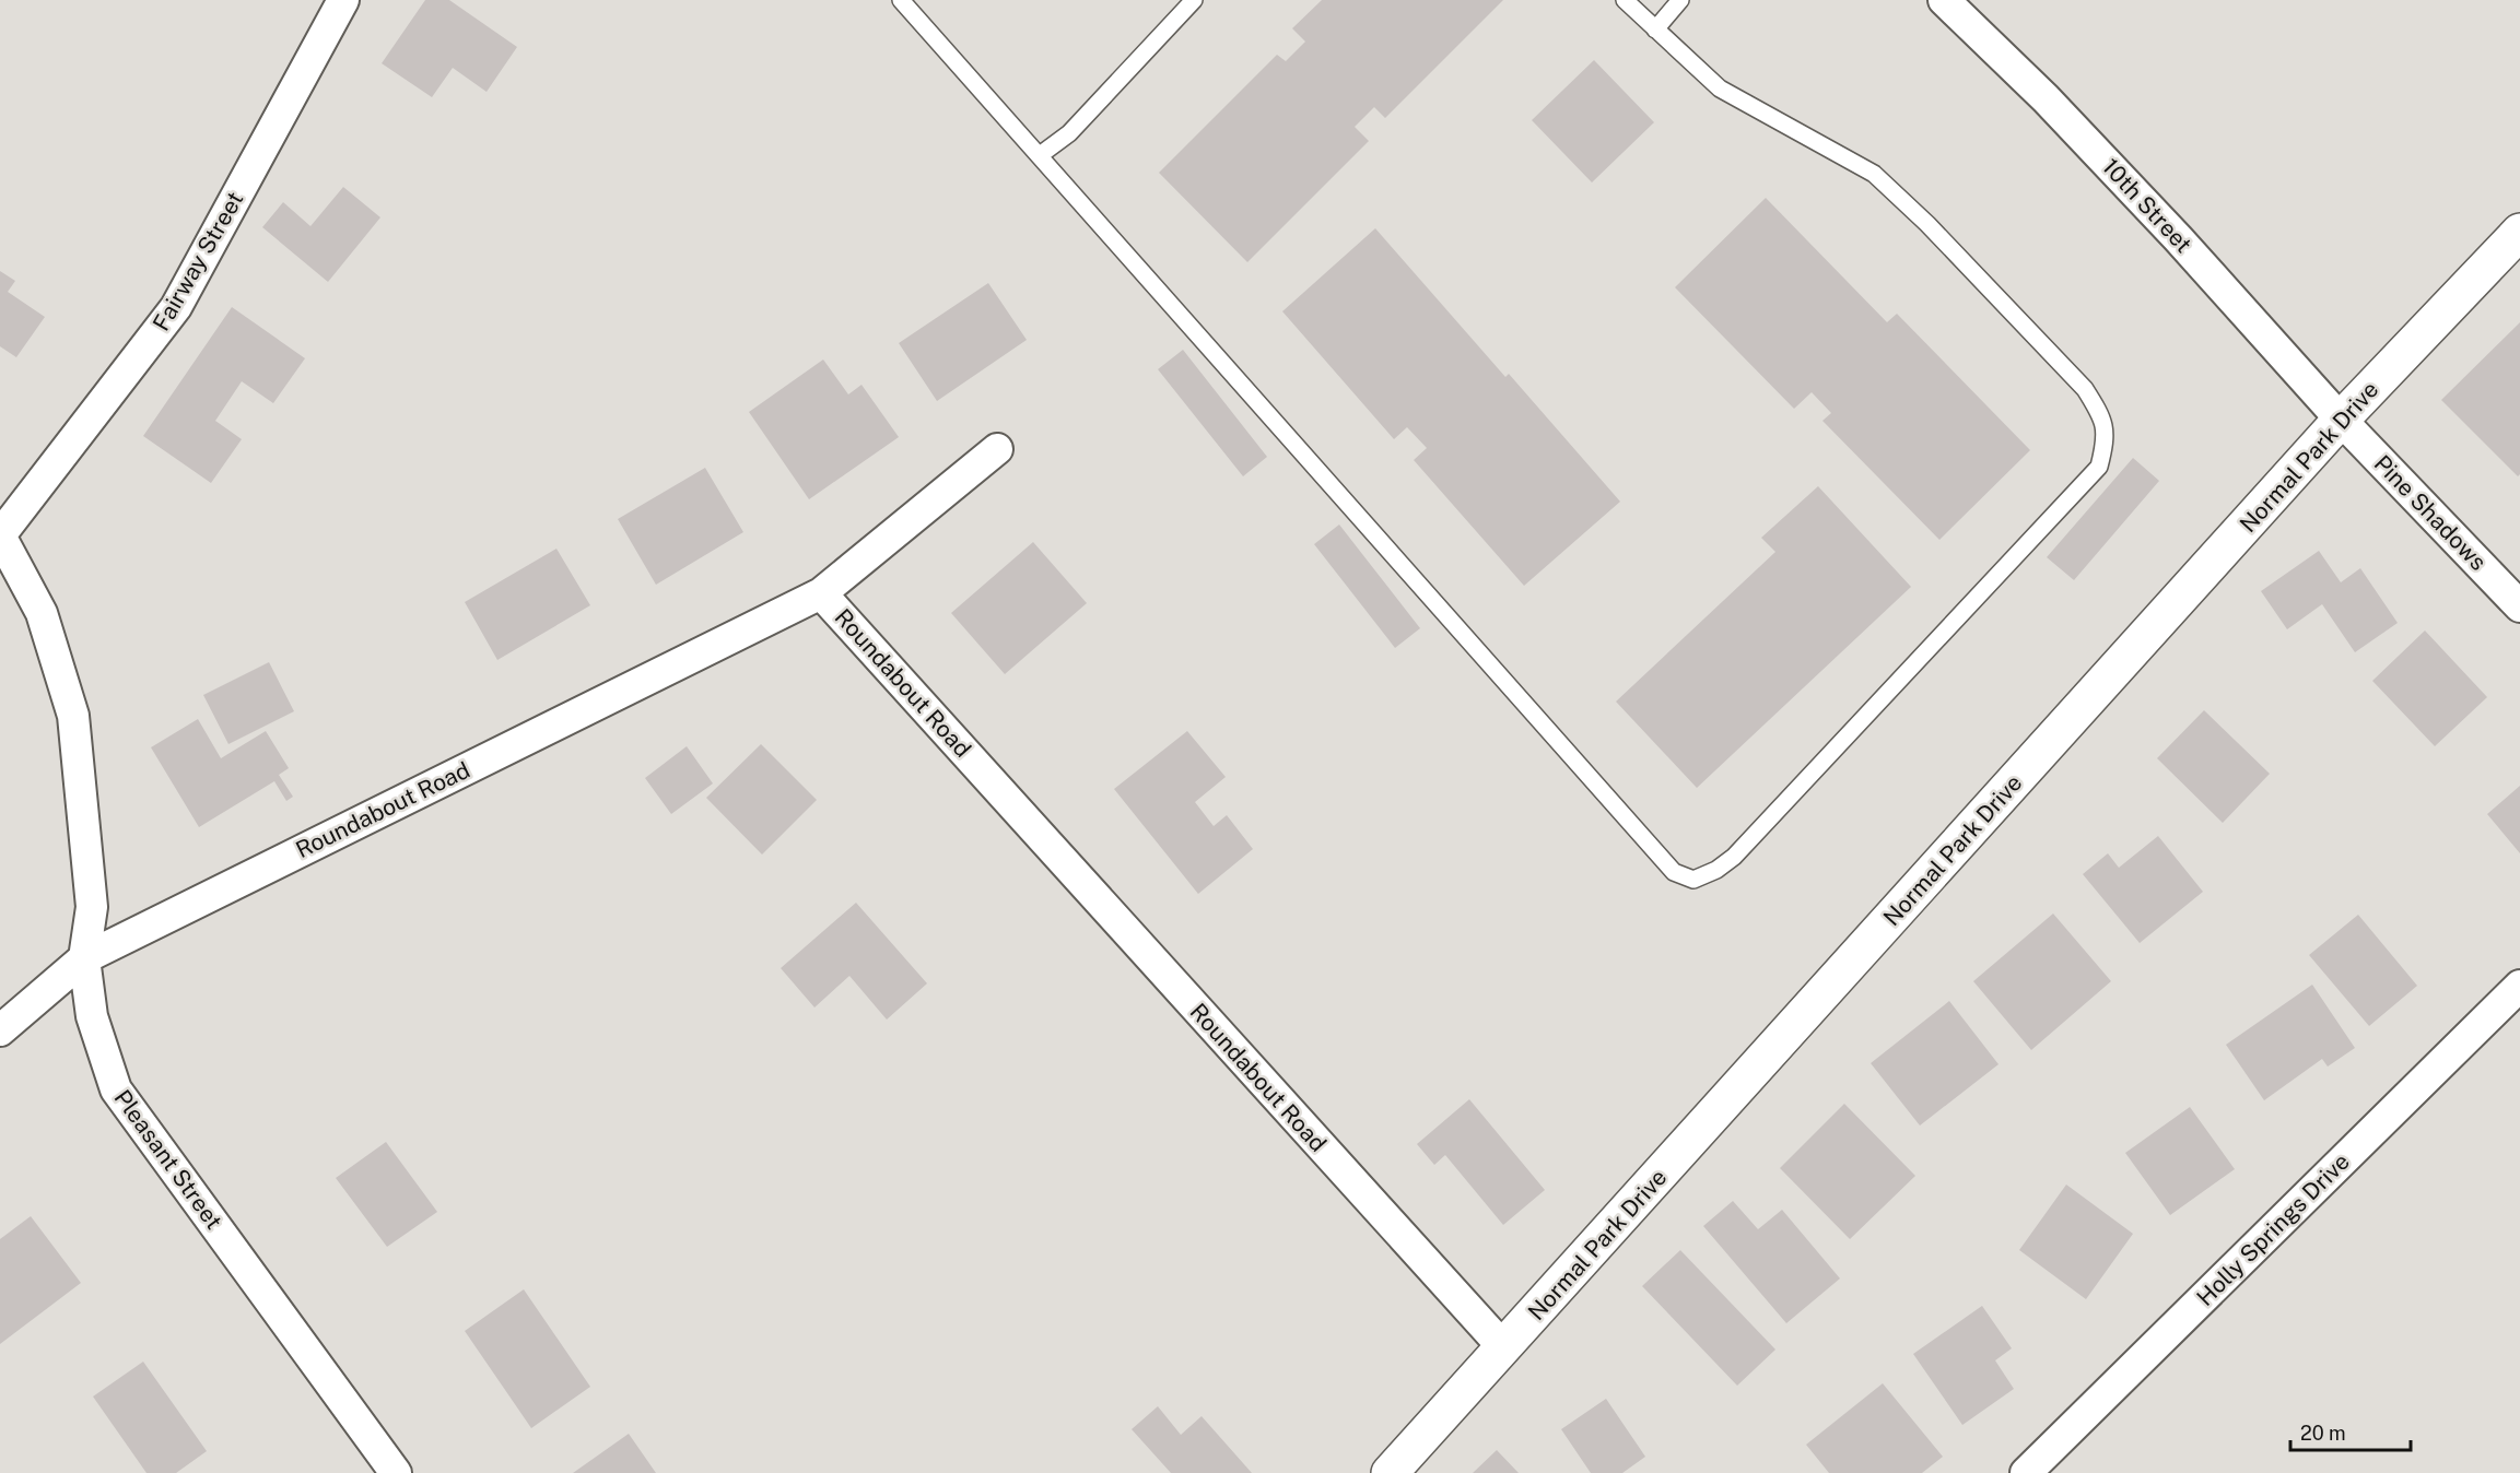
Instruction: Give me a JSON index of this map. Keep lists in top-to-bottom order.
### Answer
{
  "streets": {
    "street": [
      "10th Street",
      "Fairway Street",
      "Normal Park Drive",
      "Pine Shadows",
      "Roundabout Road",
      "Pleasant Street",
      "Holly Springs Drive"
    ]
  },
  "crossings": [
    ["10th Street", "Normal Park Drive"],
    ["10th Street", "Pine Shadows"],
    ["Fairway Street", "Pleasant Street"],
    ["Normal Park Drive", "Pine Shadows"],
    ["Normal Park Drive", "Roundabout Road"],
    ["Roundabout Road", "Pleasant Street"]
  ],
  "scale_bar": "20 m"
}
